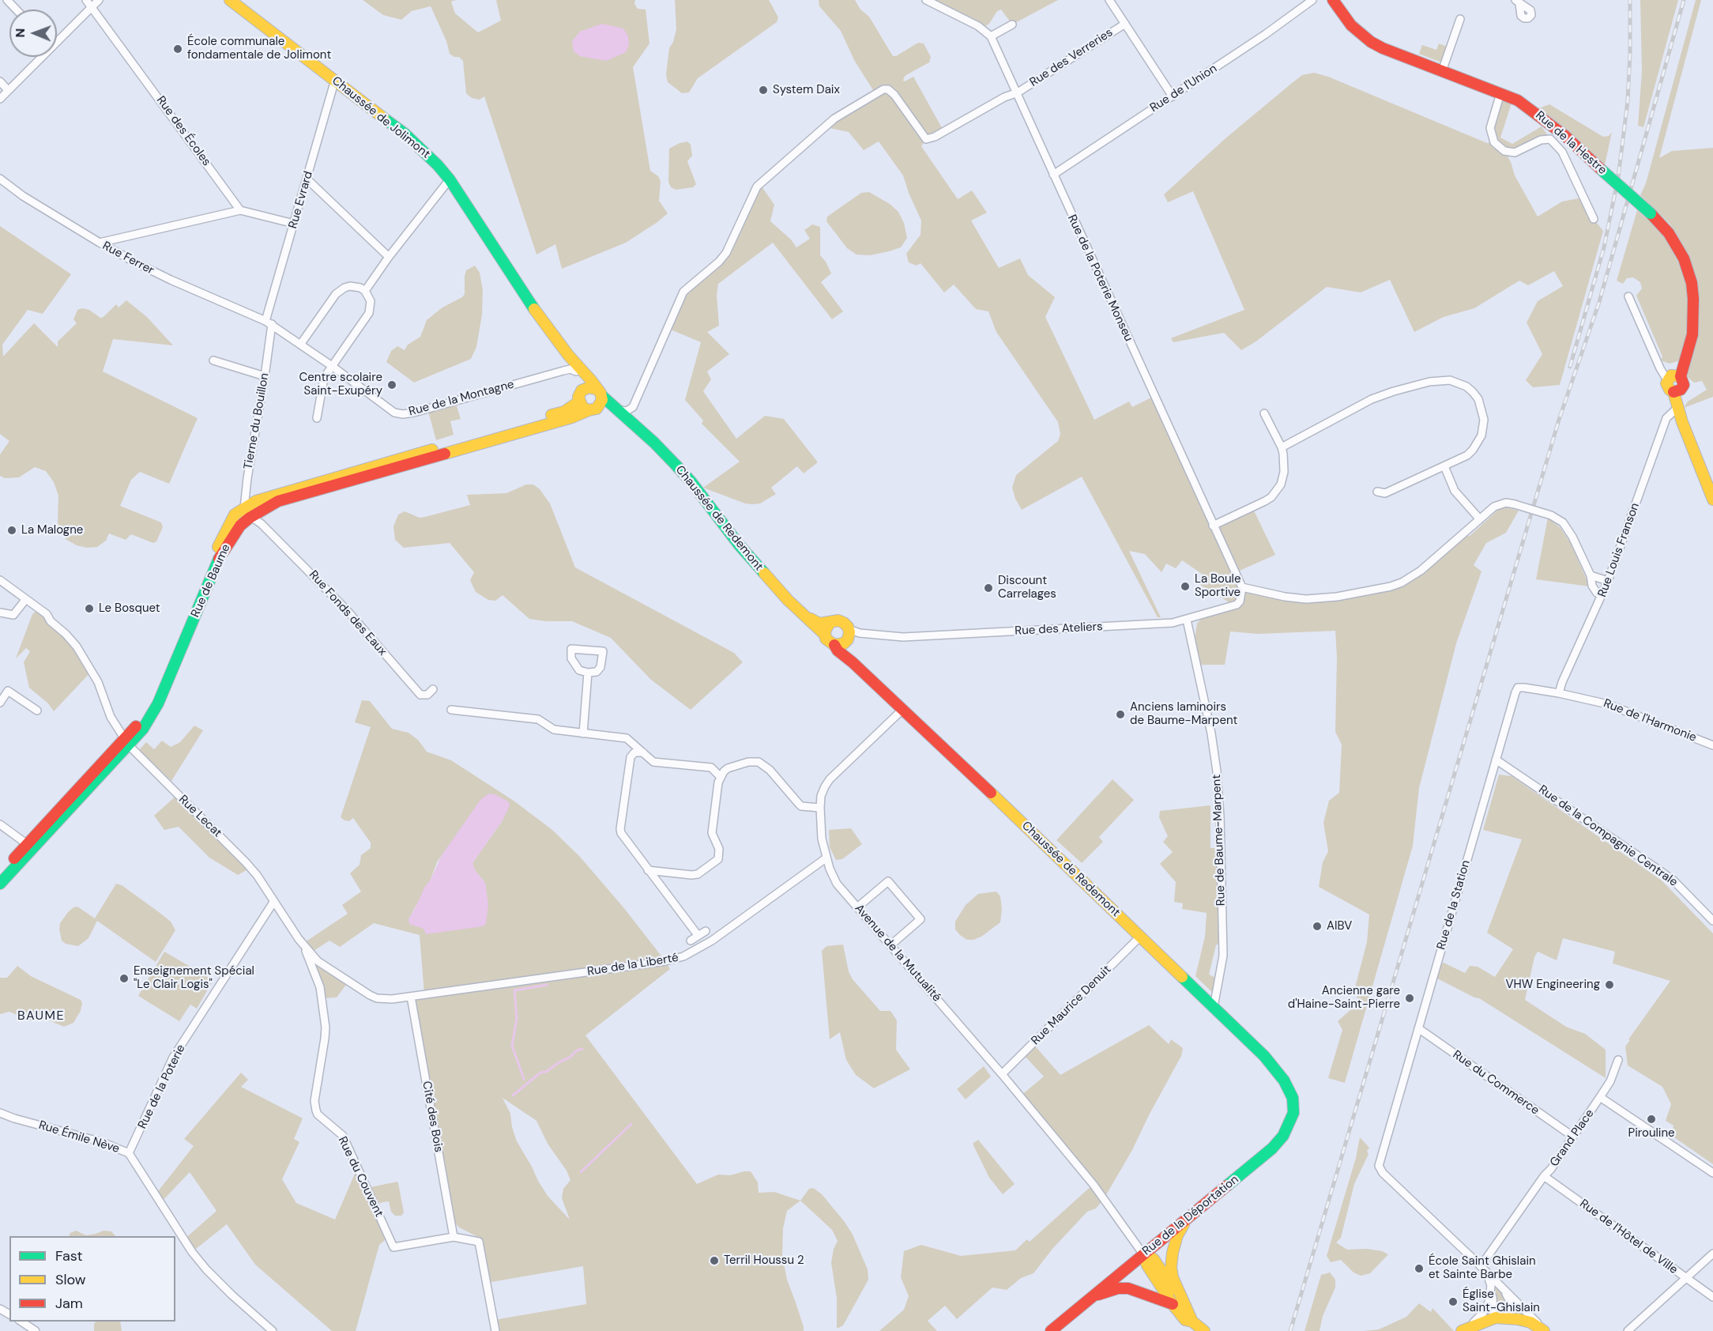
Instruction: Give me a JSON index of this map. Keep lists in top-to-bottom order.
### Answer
{
  "streets": {
    "main road": [
      "Chaussée de Jolimont",
      "Rue de la Hestre",
      "Chaussée de Redemont",
      "Rue de Baume",
      "Rue de la Déportation"
    ],
    "street": [
      "Rue des Verreries",
      "Rue de l'Union",
      "Rue des Écoles",
      "Rue Evrard",
      "Rue Ferrer",
      "Rue de la Poterie Monseu",
      "Rue de la Montagne",
      "Tierne du Bouillon",
      "Rue Louis Franson",
      "Rue Fonds des Eaux",
      "Rue des Ateliers",
      "Rue de l'Harmonie",
      "Rue Lecat",
      "Rue de la Compagnie Centrale",
      "Rue de Baume-Marpent",
      "Rue de la Station",
      "Avenue de la Mutualité",
      "Rue de la Liberté",
      "Rue Maurice Denuit",
      "Rue du Commerce",
      "Rue de la Poterie",
      "Cité des Bois",
      "Rue Émile Nève",
      "Grand Place",
      "Rue du Couvent",
      "Rue de l'Hôtel de Ville"
    ]
  },
  "crossings": [
    ["Rue des Verreries", "Rue de l'Union"],
    ["Rue des Verreries", "Rue de la Poterie Monseu"],
    ["Rue de l'Union", "Rue de la Poterie Monseu"],
    ["Chaussée de Jolimont", "Rue Evrard"],
    ["Chaussée de Jolimont", "Rue de la Montagne"],
    ["Chaussée de Jolimont", "Chaussée de Redemont"],
    ["Chaussée de Jolimont", "Rue de Baume"],
    ["Rue Evrard", "Rue Ferrer"],
    ["Rue Evrard", "Tierne du Bouillon"],
    ["Rue Ferrer", "Rue de la Montagne"],
    ["Rue Ferrer", "Tierne du Bouillon"],
    ["Rue de la Poterie Monseu", "Rue des Ateliers"],
    ["Tierne du Bouillon", "Rue de Baume"],
    ["Tierne du Bouillon", "Rue Fonds des Eaux"],
    ["Chaussée de Redemont", "Rue de Baume"],
    ["Chaussée de Redemont", "Rue des Ateliers"],
    ["Chaussée de Redemont", "Rue de Baume-Marpent"],
    ["Chaussée de Redemont", "Avenue de la Mutualité"],
    ["Chaussée de Redemont", "Rue Maurice Denuit"],
    ["Chaussée de Redemont", "Rue de la Déportation"],
    ["Rue Louis Franson", "Rue de l'Harmonie"],
    ["Rue de Baume", "Rue Fonds des Eaux"],
    ["Rue de Baume", "Rue Lecat"],
    ["Rue des Ateliers", "Rue de Baume-Marpent"],
    ["Rue de l'Harmonie", "Rue de la Station"],
    ["Rue Lecat", "Rue du Couvent"],
    ["Rue de la Compagnie Centrale", "Rue de la Station"],
    ["Rue de la Station", "Rue du Commerce"],
    ["Rue de la Station", "Grand Place"],
    ["Avenue de la Mutualité", "Rue de la Liberté"],
    ["Avenue de la Mutualité", "Rue Maurice Denuit"],
    ["Avenue de la Mutualité", "Rue de la Déportation"],
    ["Rue de la Liberté", "Cité des Bois"],
    ["Rue de la Liberté", "Rue du Couvent"],
    ["Rue du Commerce", "Grand Place"],
    ["Rue de la Poterie", "Rue Émile Nève"],
    ["Rue de la Poterie", "Rue du Couvent"],
    ["Cité des Bois", "Rue du Couvent"],
    ["Grand Place", "Rue de l'Hôtel de Ville"]
  ],
  "districts": ["BAUME"],
  "places": [
    "École communale fondamentale de Jolimont",
    "System Daix",
    "Centre scolaire Saint-Exupéry",
    "La Malogne",
    "La Boule Sportive",
    "Discount Carrelages",
    "Le Bosquet",
    "Anciens laminoirs de Baume-Marpent",
    "AIBV",
    "Enseignement Spécial \"Le Clair Logis\"",
    "VHW Engineering",
    "Ancienne gare d'Haine-Saint-Pierre",
    "Pirouline",
    "Terril Houssu 2",
    "École Saint Ghislain et Sainte Barbe",
    "Église Saint-Ghislain"
  ],
  "legend": ["Fast", "Slow", "Jam"],
  "north": "left"
}
